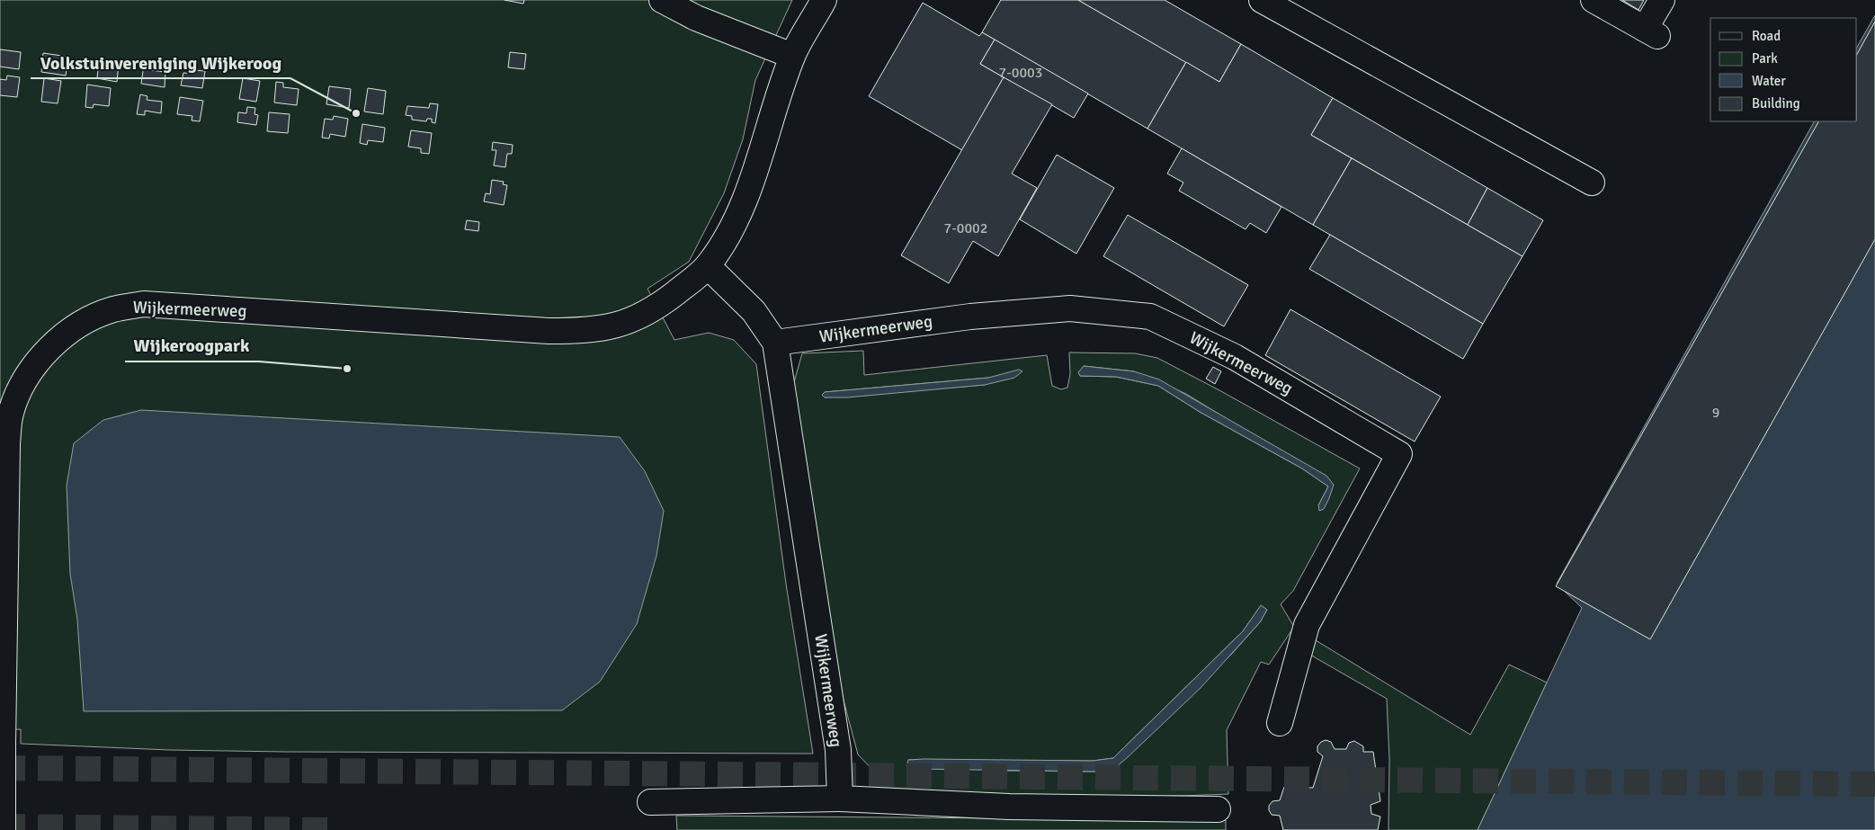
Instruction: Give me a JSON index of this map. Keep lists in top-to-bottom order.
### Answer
{
  "streets": {
    "street": ["Wijkermeerweg"]
  },
  "places": ["Volkstuinvereniging Wijkeroog", "Wijkeroogpark"],
  "house_numbers": ["7-0003", "7-0002", "9"],
  "legend": [
    "Road",
    "Park",
    "Water",
    "Building"
  ]
}
